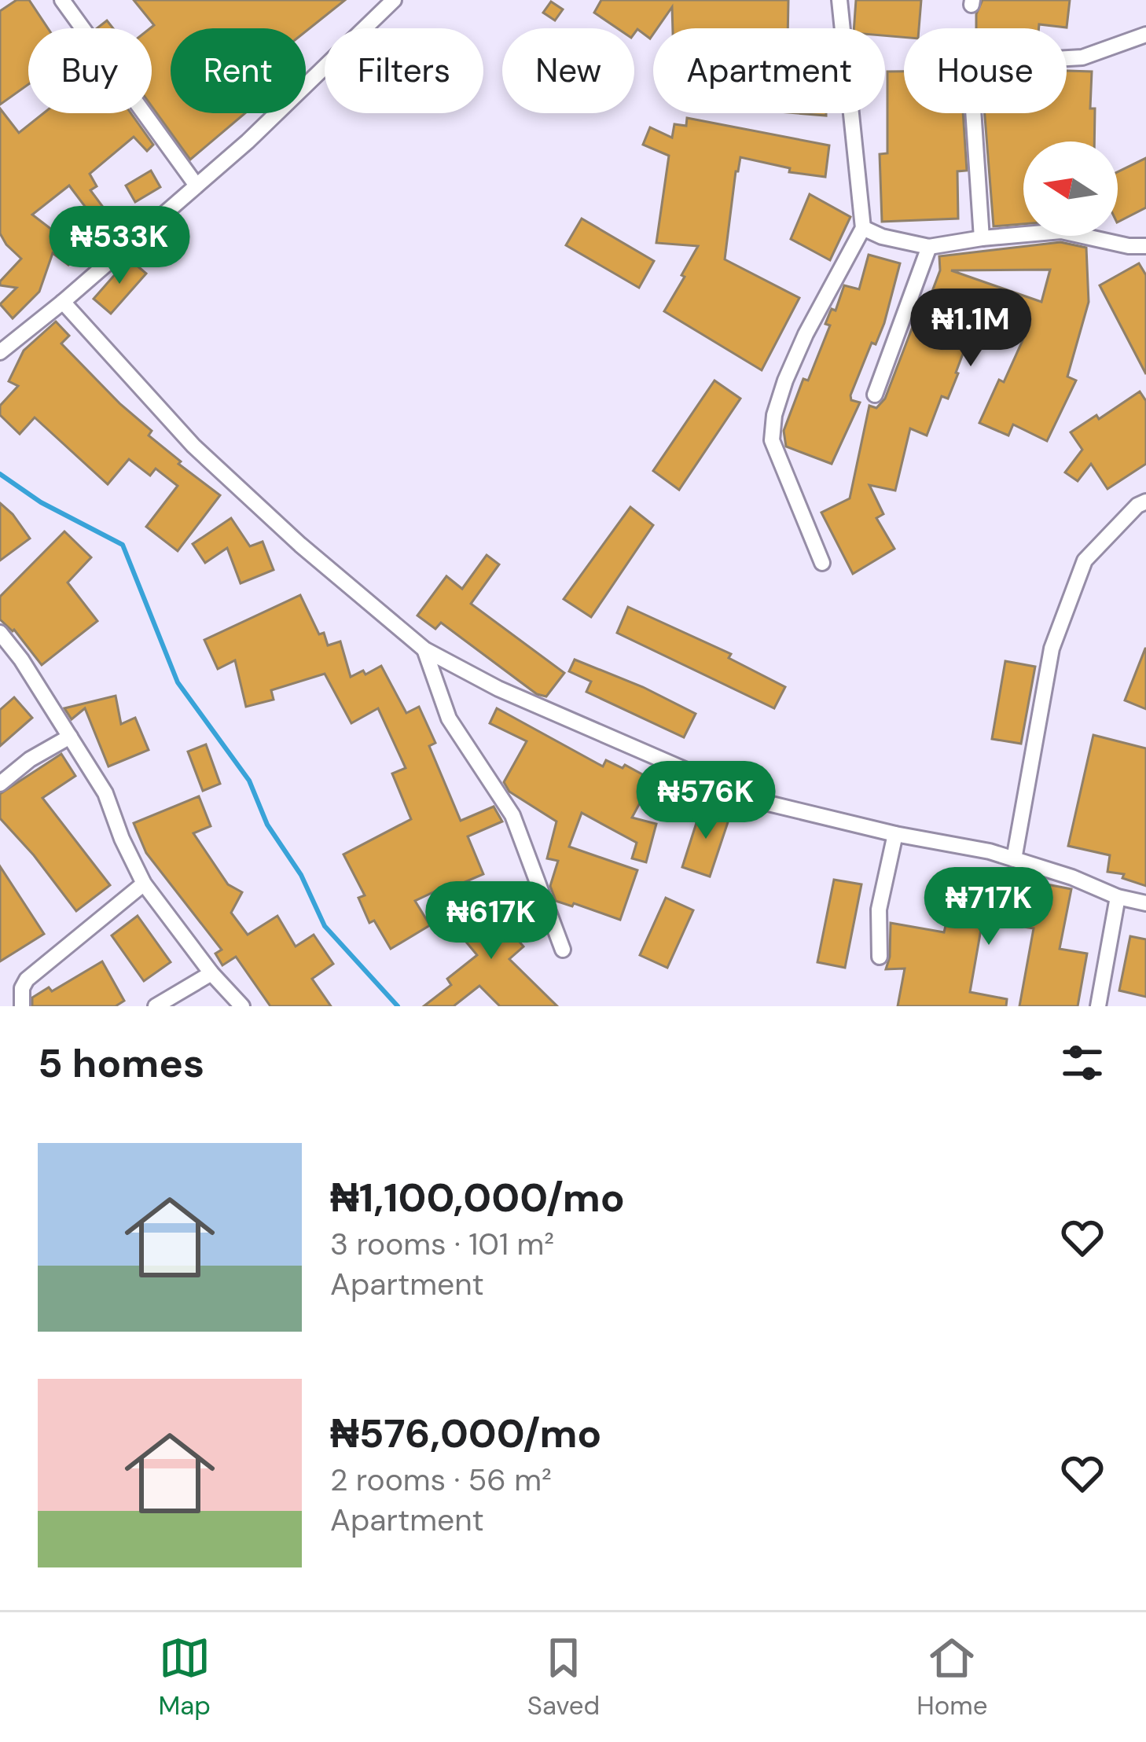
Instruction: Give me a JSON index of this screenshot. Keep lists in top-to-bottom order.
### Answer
{
  "north": "left",
  "page": {
    "chip": [
      "Buy",
      "Rent",
      "Filters",
      "New",
      "Apartment",
      "House"
    ],
    "price": [
      "₦533K",
      "₦1.1M",
      "₦576K",
      "₦717K",
      "₦617K"
    ],
    "heading": "5 homes",
    "list": [
      {
        "name": "₦1,100,000/mo",
        "note": "3 rooms · 101 m² · Apartment"
      },
      {
        "name": "₦576,000/mo",
        "note": "2 rooms · 56 m² · Apartment"
      }
    ],
    "tabs": ["Map", "Saved", "Home"]
  }
}
